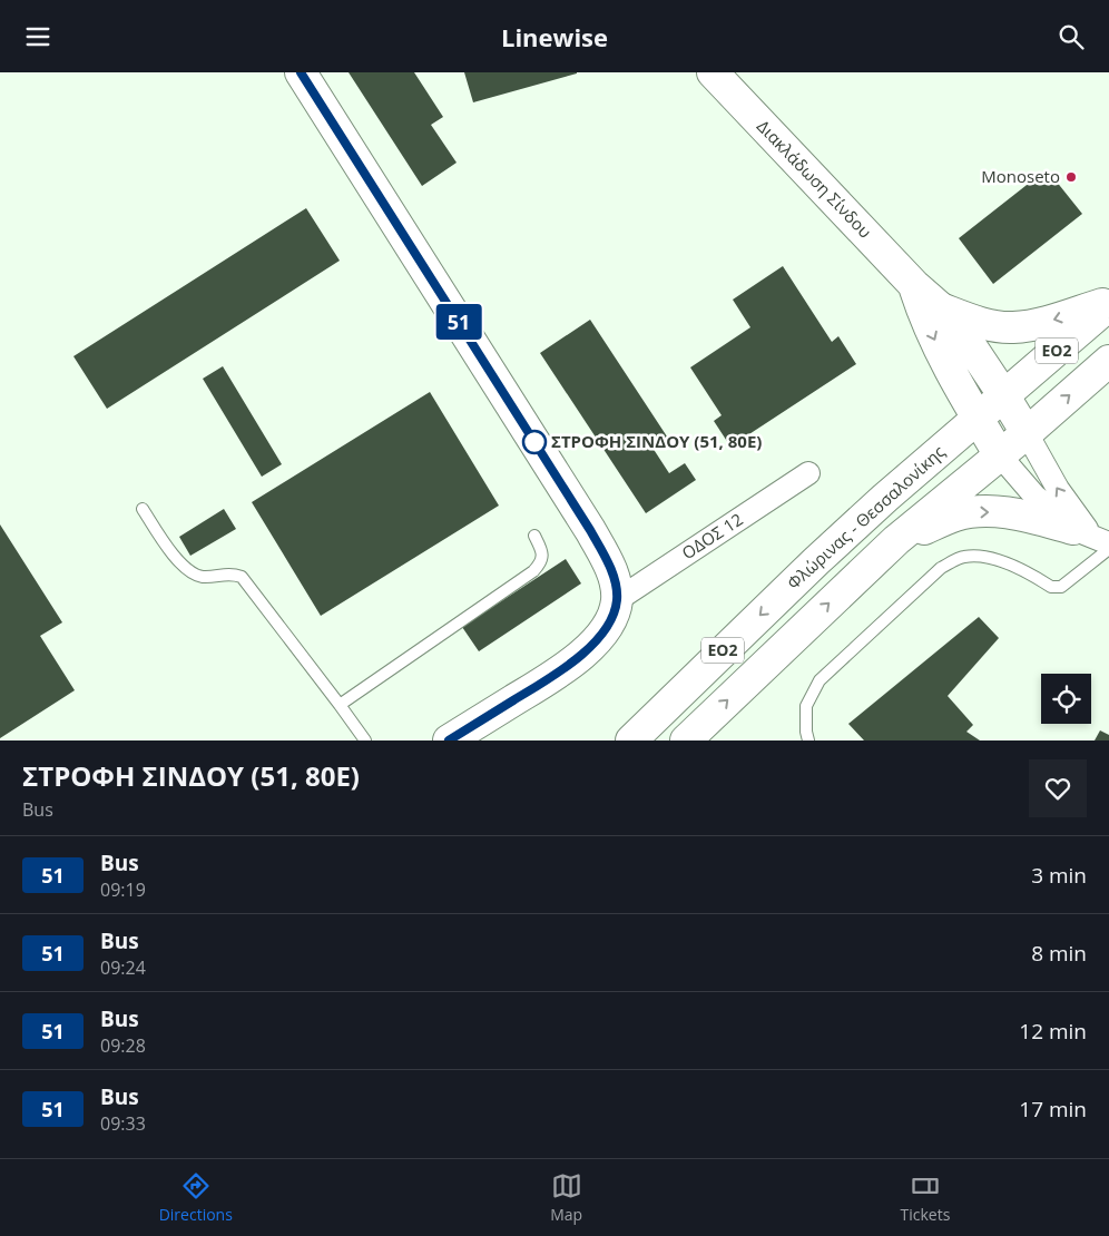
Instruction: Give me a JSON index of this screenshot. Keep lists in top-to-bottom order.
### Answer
{
  "streets": {
    "main road": ["Διακλάδωση Σίνδου", "ΕΟ2", "Φλώρινας - Θεσσαλονίκης"],
    "street": ["ΟΔΟΣ 12"]
  },
  "places": ["Monoseto", "ΣΤΡΟΦΗ ΣΙΝΔΟΥ (51, 80Ε)"],
  "lines": ["bus line 51"],
  "page": {
    "header": "Linewise",
    "on_map": "51",
    "heading": ["ΣΤΡΟΦΗ ΣΙΝΔΟΥ (51, 80Ε)", "Bus"],
    "list": [
      {
        "mark": "51",
        "name": "Bus",
        "note": "09:19",
        "value": "3 min"
      },
      {
        "mark": "51",
        "name": "Bus",
        "note": "09:24",
        "value": "8 min"
      },
      {
        "mark": "51",
        "name": "Bus",
        "note": "09:28",
        "value": "12 min"
      },
      {
        "mark": "51",
        "name": "Bus",
        "note": "09:33",
        "value": "17 min"
      }
    ],
    "tabs": ["Directions", "Map", "Tickets"]
  }
}
